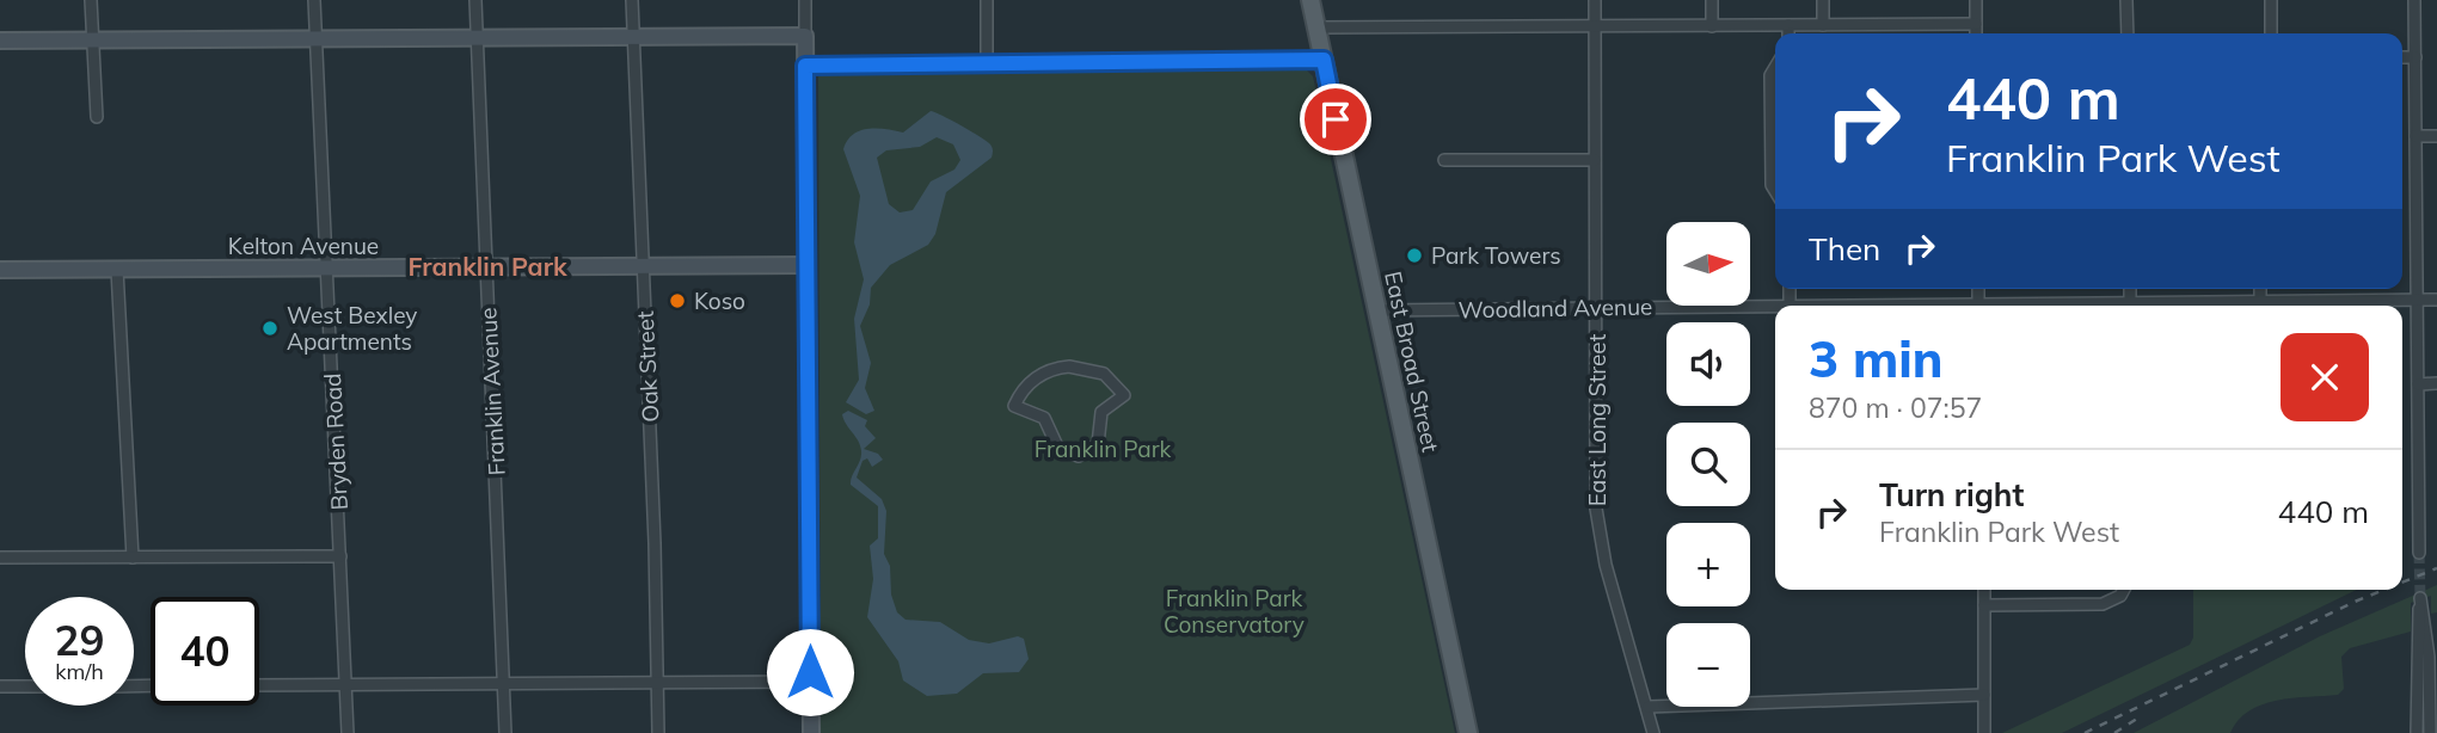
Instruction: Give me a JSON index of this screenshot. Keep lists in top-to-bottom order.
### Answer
{
  "streets": {
    "main road": ["East Broad Street"],
    "street": [
      "Kelton Avenue",
      "Woodland Avenue",
      "Oak Street",
      "Franklin Avenue",
      "East Long Street",
      "Bryden Road"
    ]
  },
  "crossings": [
    ["Kelton Avenue", "Oak Street"],
    ["Kelton Avenue", "Franklin Avenue"],
    ["Kelton Avenue", "Bryden Road"],
    ["Woodland Avenue", "East Broad Street"],
    ["Woodland Avenue", "East Long Street"]
  ],
  "districts": ["Franklin Park"],
  "parks": ["Franklin Park", "Franklin Park Conservatory"],
  "places": ["Park Towers", "Koso", "West Bexley Apartments"],
  "north": "right",
  "page": {
    "turn": ["440 m", "Franklin Park West"],
    "then": "Then",
    "map_buttons": ["+", "−"],
    "heading": ["3 min", "870 m · 07:57"],
    "list": [
      {
        "name": "Turn right",
        "note": "Franklin Park West",
        "value": "440 m"
      }
    ],
    "speed": "29 km/h",
    "limit": "40"
  }
}
